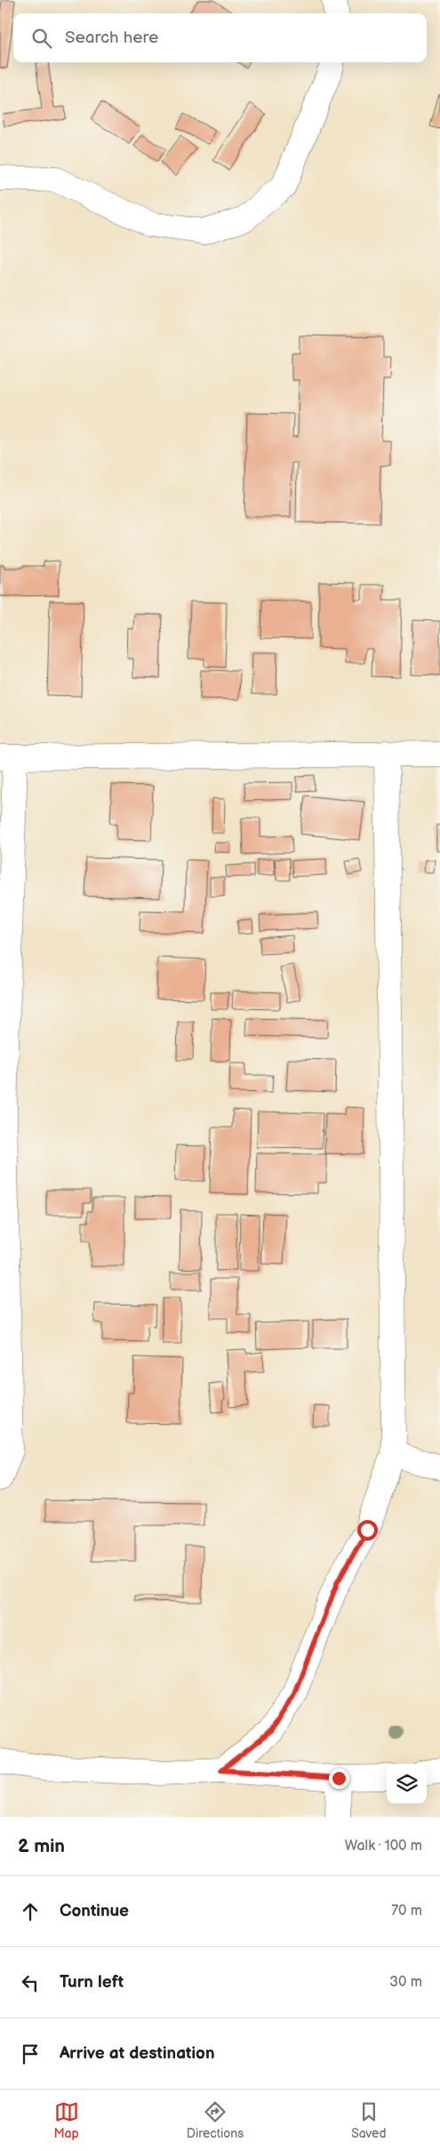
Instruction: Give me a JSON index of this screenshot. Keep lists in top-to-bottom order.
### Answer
{
  "page": {
    "search": "Search here",
    "heading": ["2 min", "Walk · 100 m"],
    "list": [
      ["Continue", "70 m"],
      ["Turn left", "30 m"],
      "Arrive at destination"
    ],
    "nav": ["Map", "Directions", "Saved"]
  }
}
